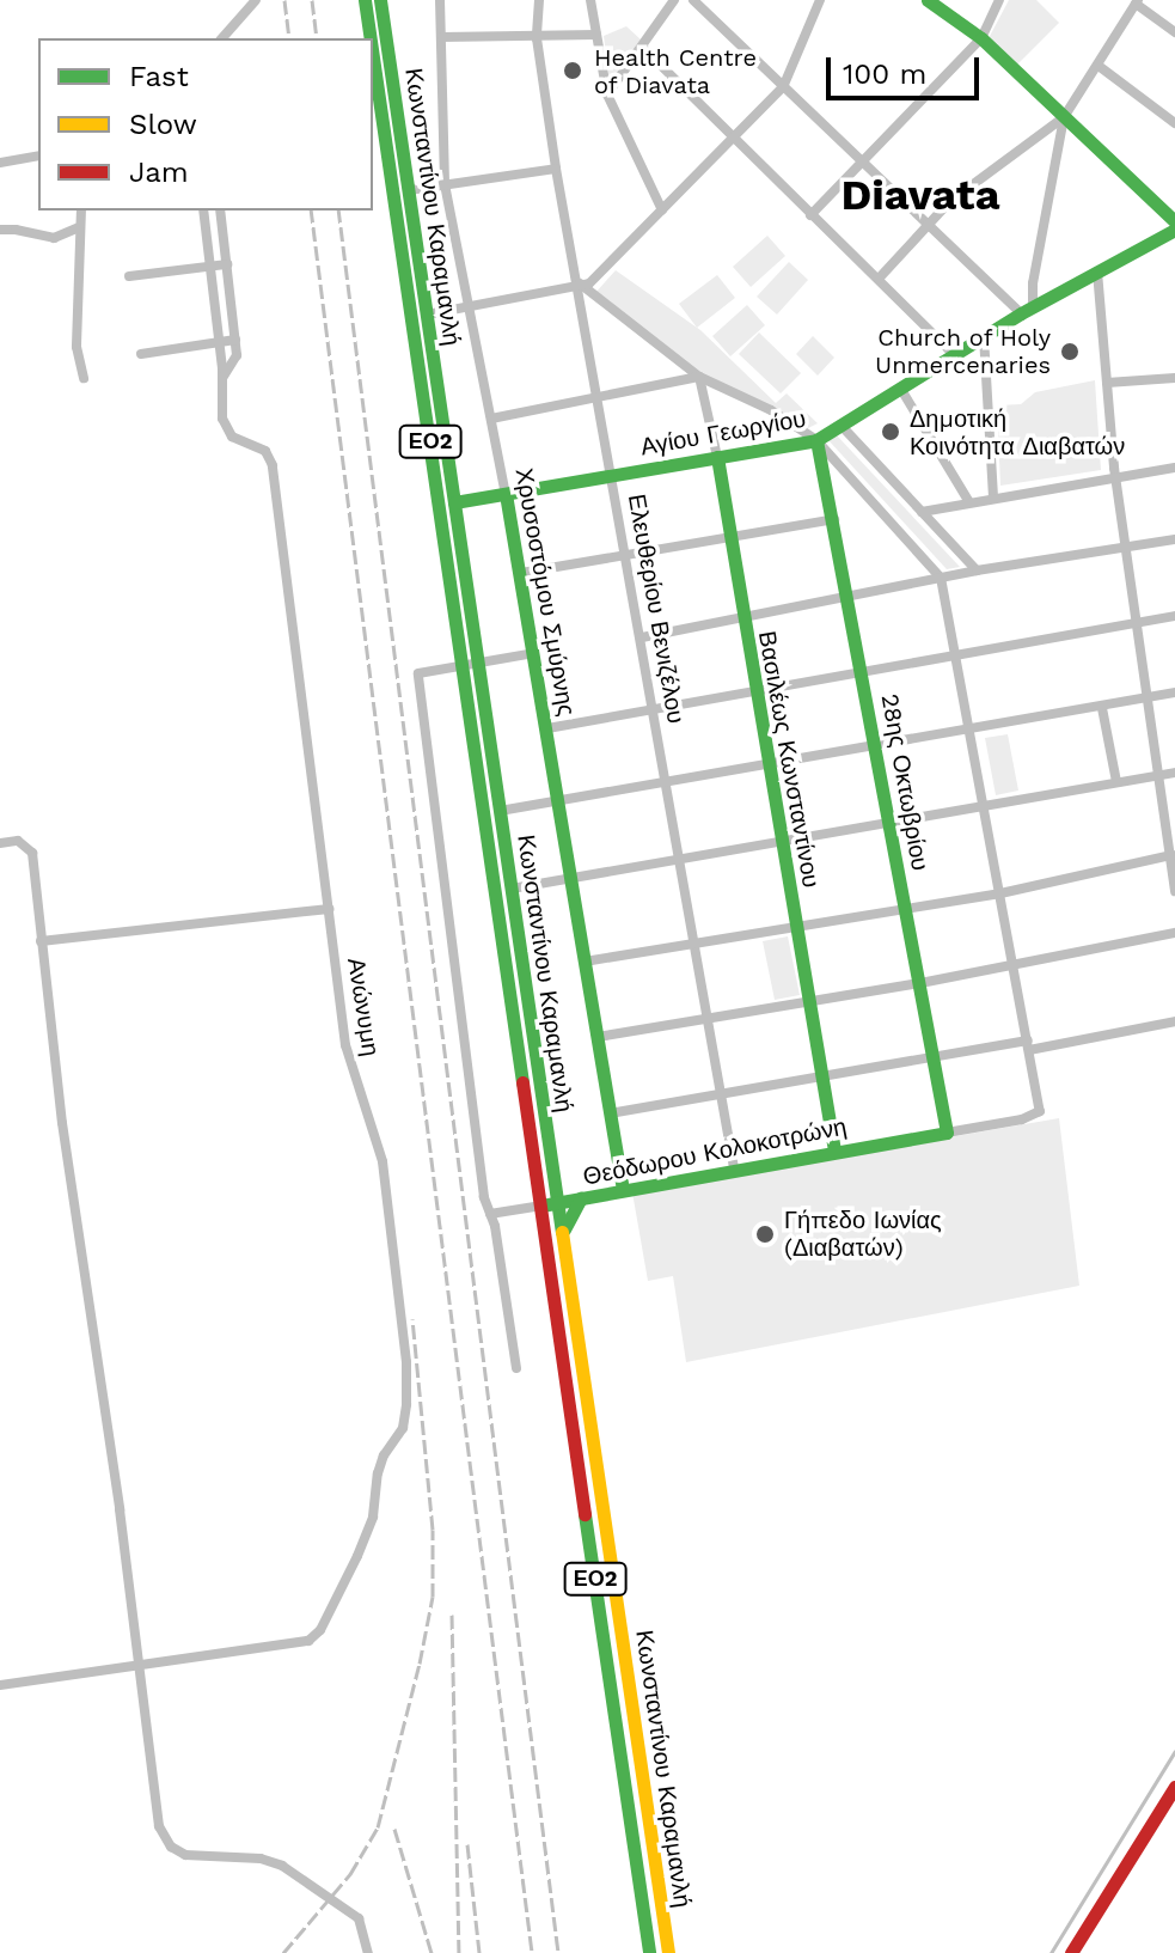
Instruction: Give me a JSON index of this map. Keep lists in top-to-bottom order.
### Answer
{
  "streets": {
    "main road": [
      "Κωνσταντίνου Καραμανλή",
      "Αγίου Γεωργίου",
      "ΕΟ2",
      "Χρυσοστόμου Σμύρνης",
      "Βασιλέως Κωνσταντίνου",
      "28ης Οκτωβρίου",
      "Θεόδωρου Κολοκοτρώνη"
    ],
    "street": ["Ελευθερίου Βενιζέλου", "Ανώνυμη"]
  },
  "crossings": [
    ["Κωνσταντίνου Καραμανλή", "Αγίου Γεωργίου"],
    ["Κωνσταντίνου Καραμανλή", "Θεόδωρου Κολοκοτρώνη"],
    ["Αγίου Γεωργίου", "Χρυσοστόμου Σμύρνης"],
    ["Αγίου Γεωργίου", "Ελευθερίου Βενιζέλου"],
    ["Αγίου Γεωργίου", "Βασιλέως Κωνσταντίνου"],
    ["Αγίου Γεωργίου", "28ης Οκτωβρίου"],
    ["Χρυσοστόμου Σμύρνης", "Θεόδωρου Κολοκοτρώνη"],
    ["Ελευθερίου Βενιζέλου", "Θεόδωρου Κολοκοτρώνη"],
    ["Βασιλέως Κωνσταντίνου", "Θεόδωρου Κολοκοτρώνη"],
    ["28ης Οκτωβρίου", "Θεόδωρου Κολοκοτρώνη"]
  ],
  "districts": ["Diavata"],
  "places": [
    "Health Centre of Diavata",
    "Church of Holy Unmercenaries",
    "Δημοτική Κοινότητα Διαβατών",
    "Γήπεδο Ιωνίας (Διαβατών)"
  ],
  "legend": ["Fast", "Slow", "Jam"],
  "scale_bar": "100 m"
}
